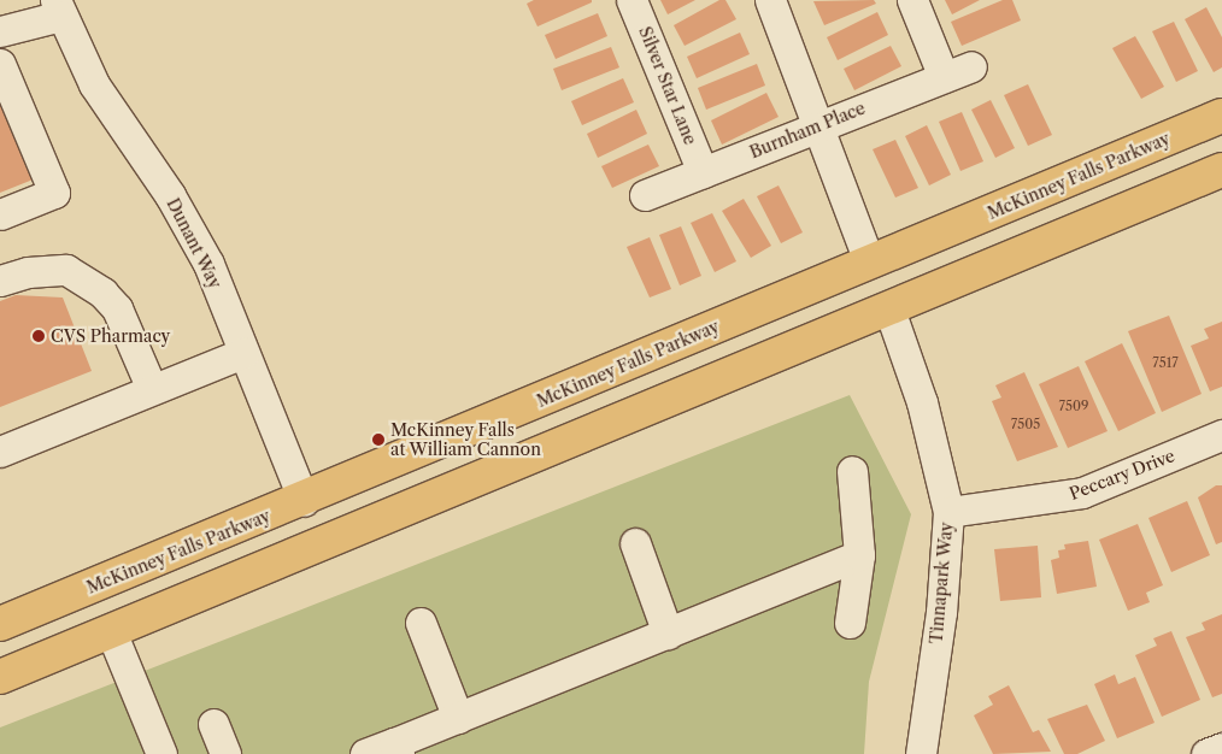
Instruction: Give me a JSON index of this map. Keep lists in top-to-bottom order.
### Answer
{
  "streets": {
    "main road": ["McKinney Falls Parkway"],
    "street": [
      "Silver Star Lane",
      "Burnham Place",
      "Dunant Way",
      "Peccary Drive",
      "Tinnapark Way"
    ]
  },
  "crossings": [
    ["Silver Star Lane", "Burnham Place"],
    ["McKinney Falls Parkway", "Dunant Way"],
    ["Peccary Drive", "Tinnapark Way"]
  ],
  "places": ["CVS Pharmacy", "McKinney Falls at William Cannon"],
  "house_numbers": ["7517", "7509", "7505"]
}
